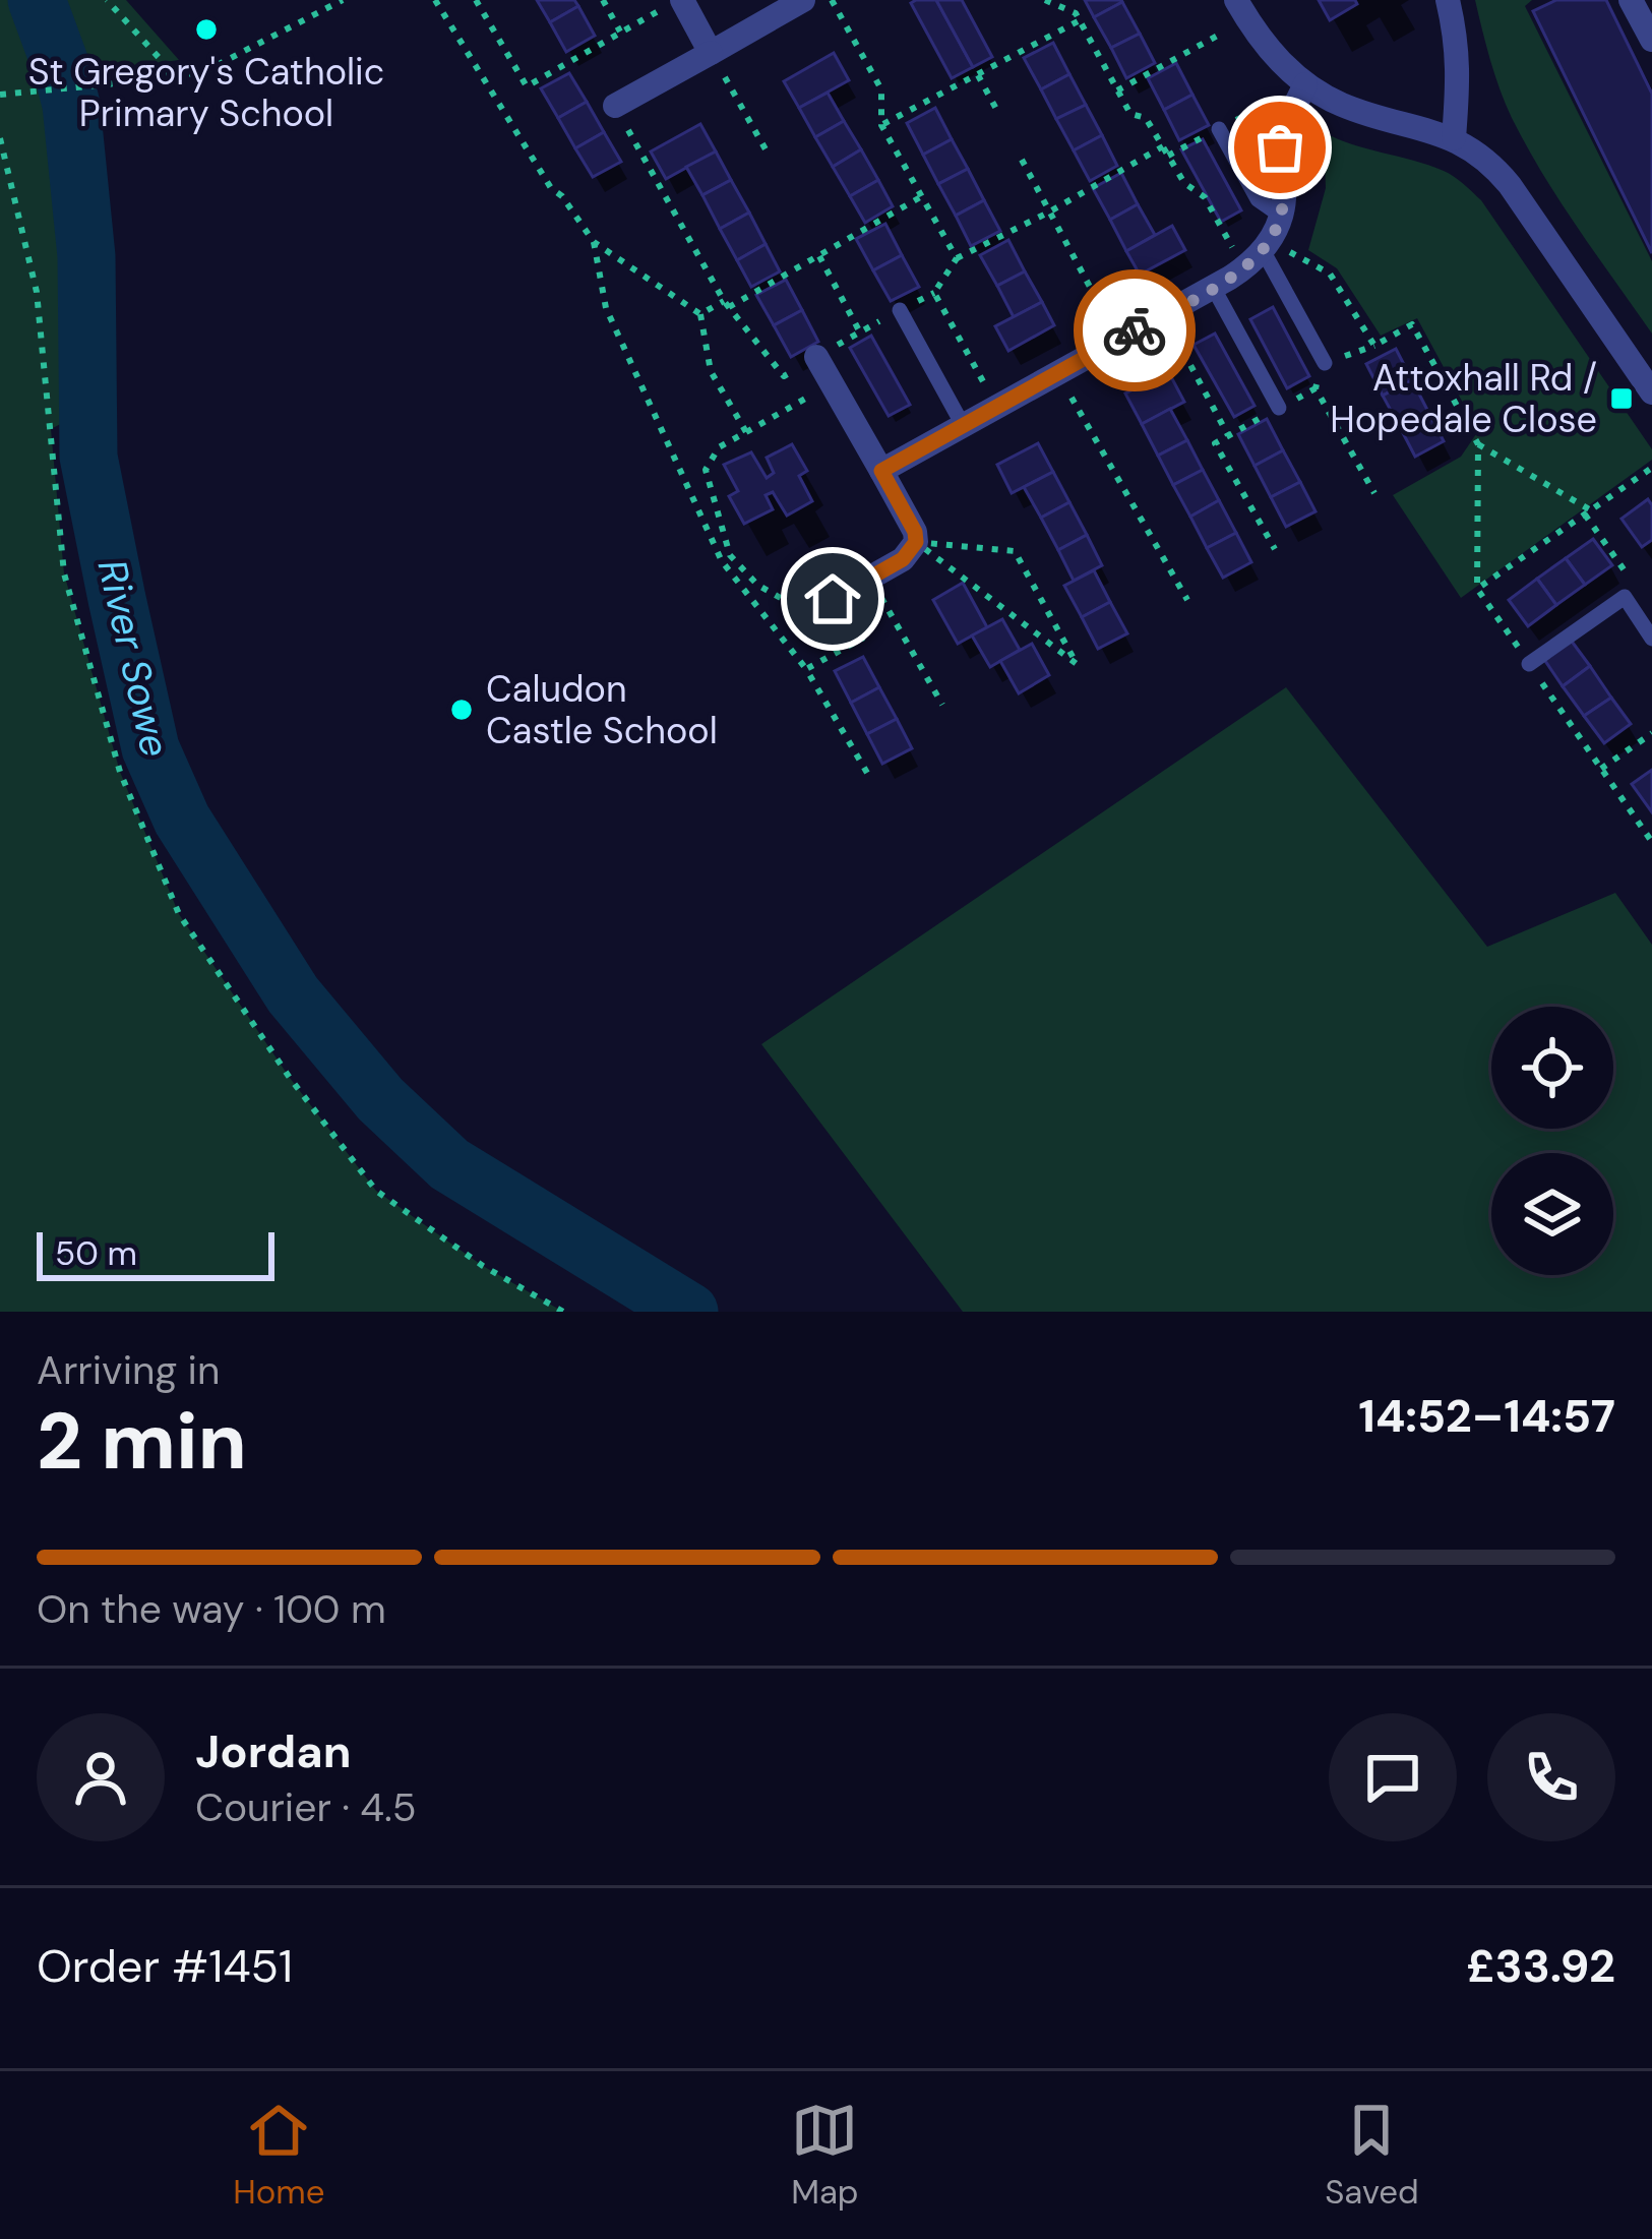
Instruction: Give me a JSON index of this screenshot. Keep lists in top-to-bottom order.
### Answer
{
  "water": ["River Sowe"],
  "places": {
    "other": ["St Gregory's Catholic Primary School", "Caludon Castle School"],
    "transit": ["Attoxhall Rd / Hopedale Close"]
  },
  "scale_bar": "50 m",
  "page": {
    "scale": "50 m",
    "heading": ["2 min", "Arriving in", "14:52–14:57"],
    "panel": [
      "Jordan",
      "Courier · 4.5",
      "Order #1451",
      "£33.92"
    ],
    "bar": "On the way · 100 m",
    "tabs": ["Home", "Map", "Saved"]
  }
}
